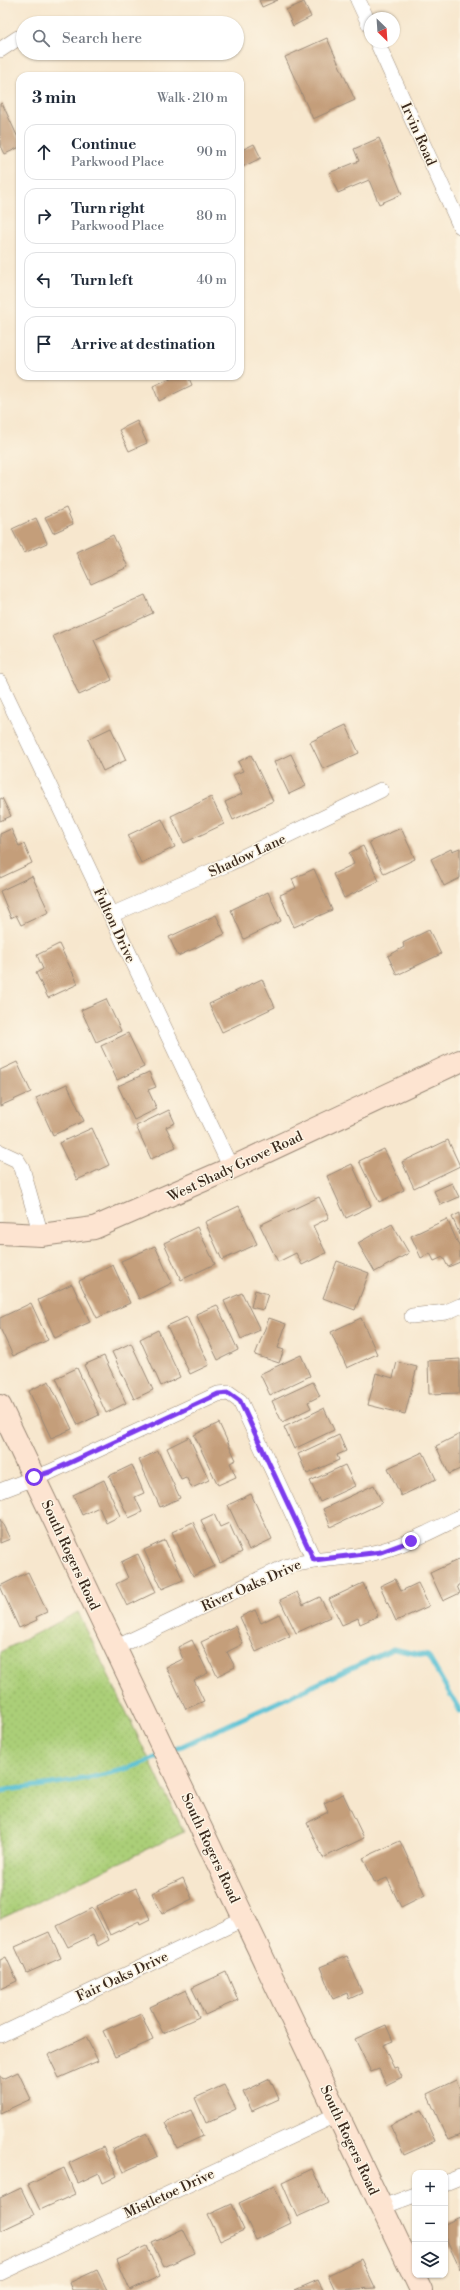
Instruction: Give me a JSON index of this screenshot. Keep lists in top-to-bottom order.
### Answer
{
  "streets": {
    "street": [
      "Irvin Road",
      "Shadow Lane",
      "Fulton Drive",
      "West Shady Grove Road",
      "South Rogers Road",
      "River Oaks Drive",
      "Fair Oaks Drive",
      "Mistletoe Drive"
    ]
  },
  "crossings": [
    ["Shadow Lane", "Fulton Drive"],
    ["Fulton Drive", "West Shady Grove Road"],
    ["South Rogers Road", "River Oaks Drive"],
    ["South Rogers Road", "Fair Oaks Drive"],
    ["South Rogers Road", "Mistletoe Drive"]
  ],
  "north": "bottom right",
  "page": {
    "search": "Search here",
    "heading": ["3 min", "Walk · 210 m"],
    "list": [
      ["Continue", "Parkwood Place", "90 m"],
      ["Turn right", "Parkwood Place", "80 m"],
      ["Turn left", "40 m"],
      "Arrive at destination"
    ],
    "map_buttons": ["+", "−"]
  }
}
